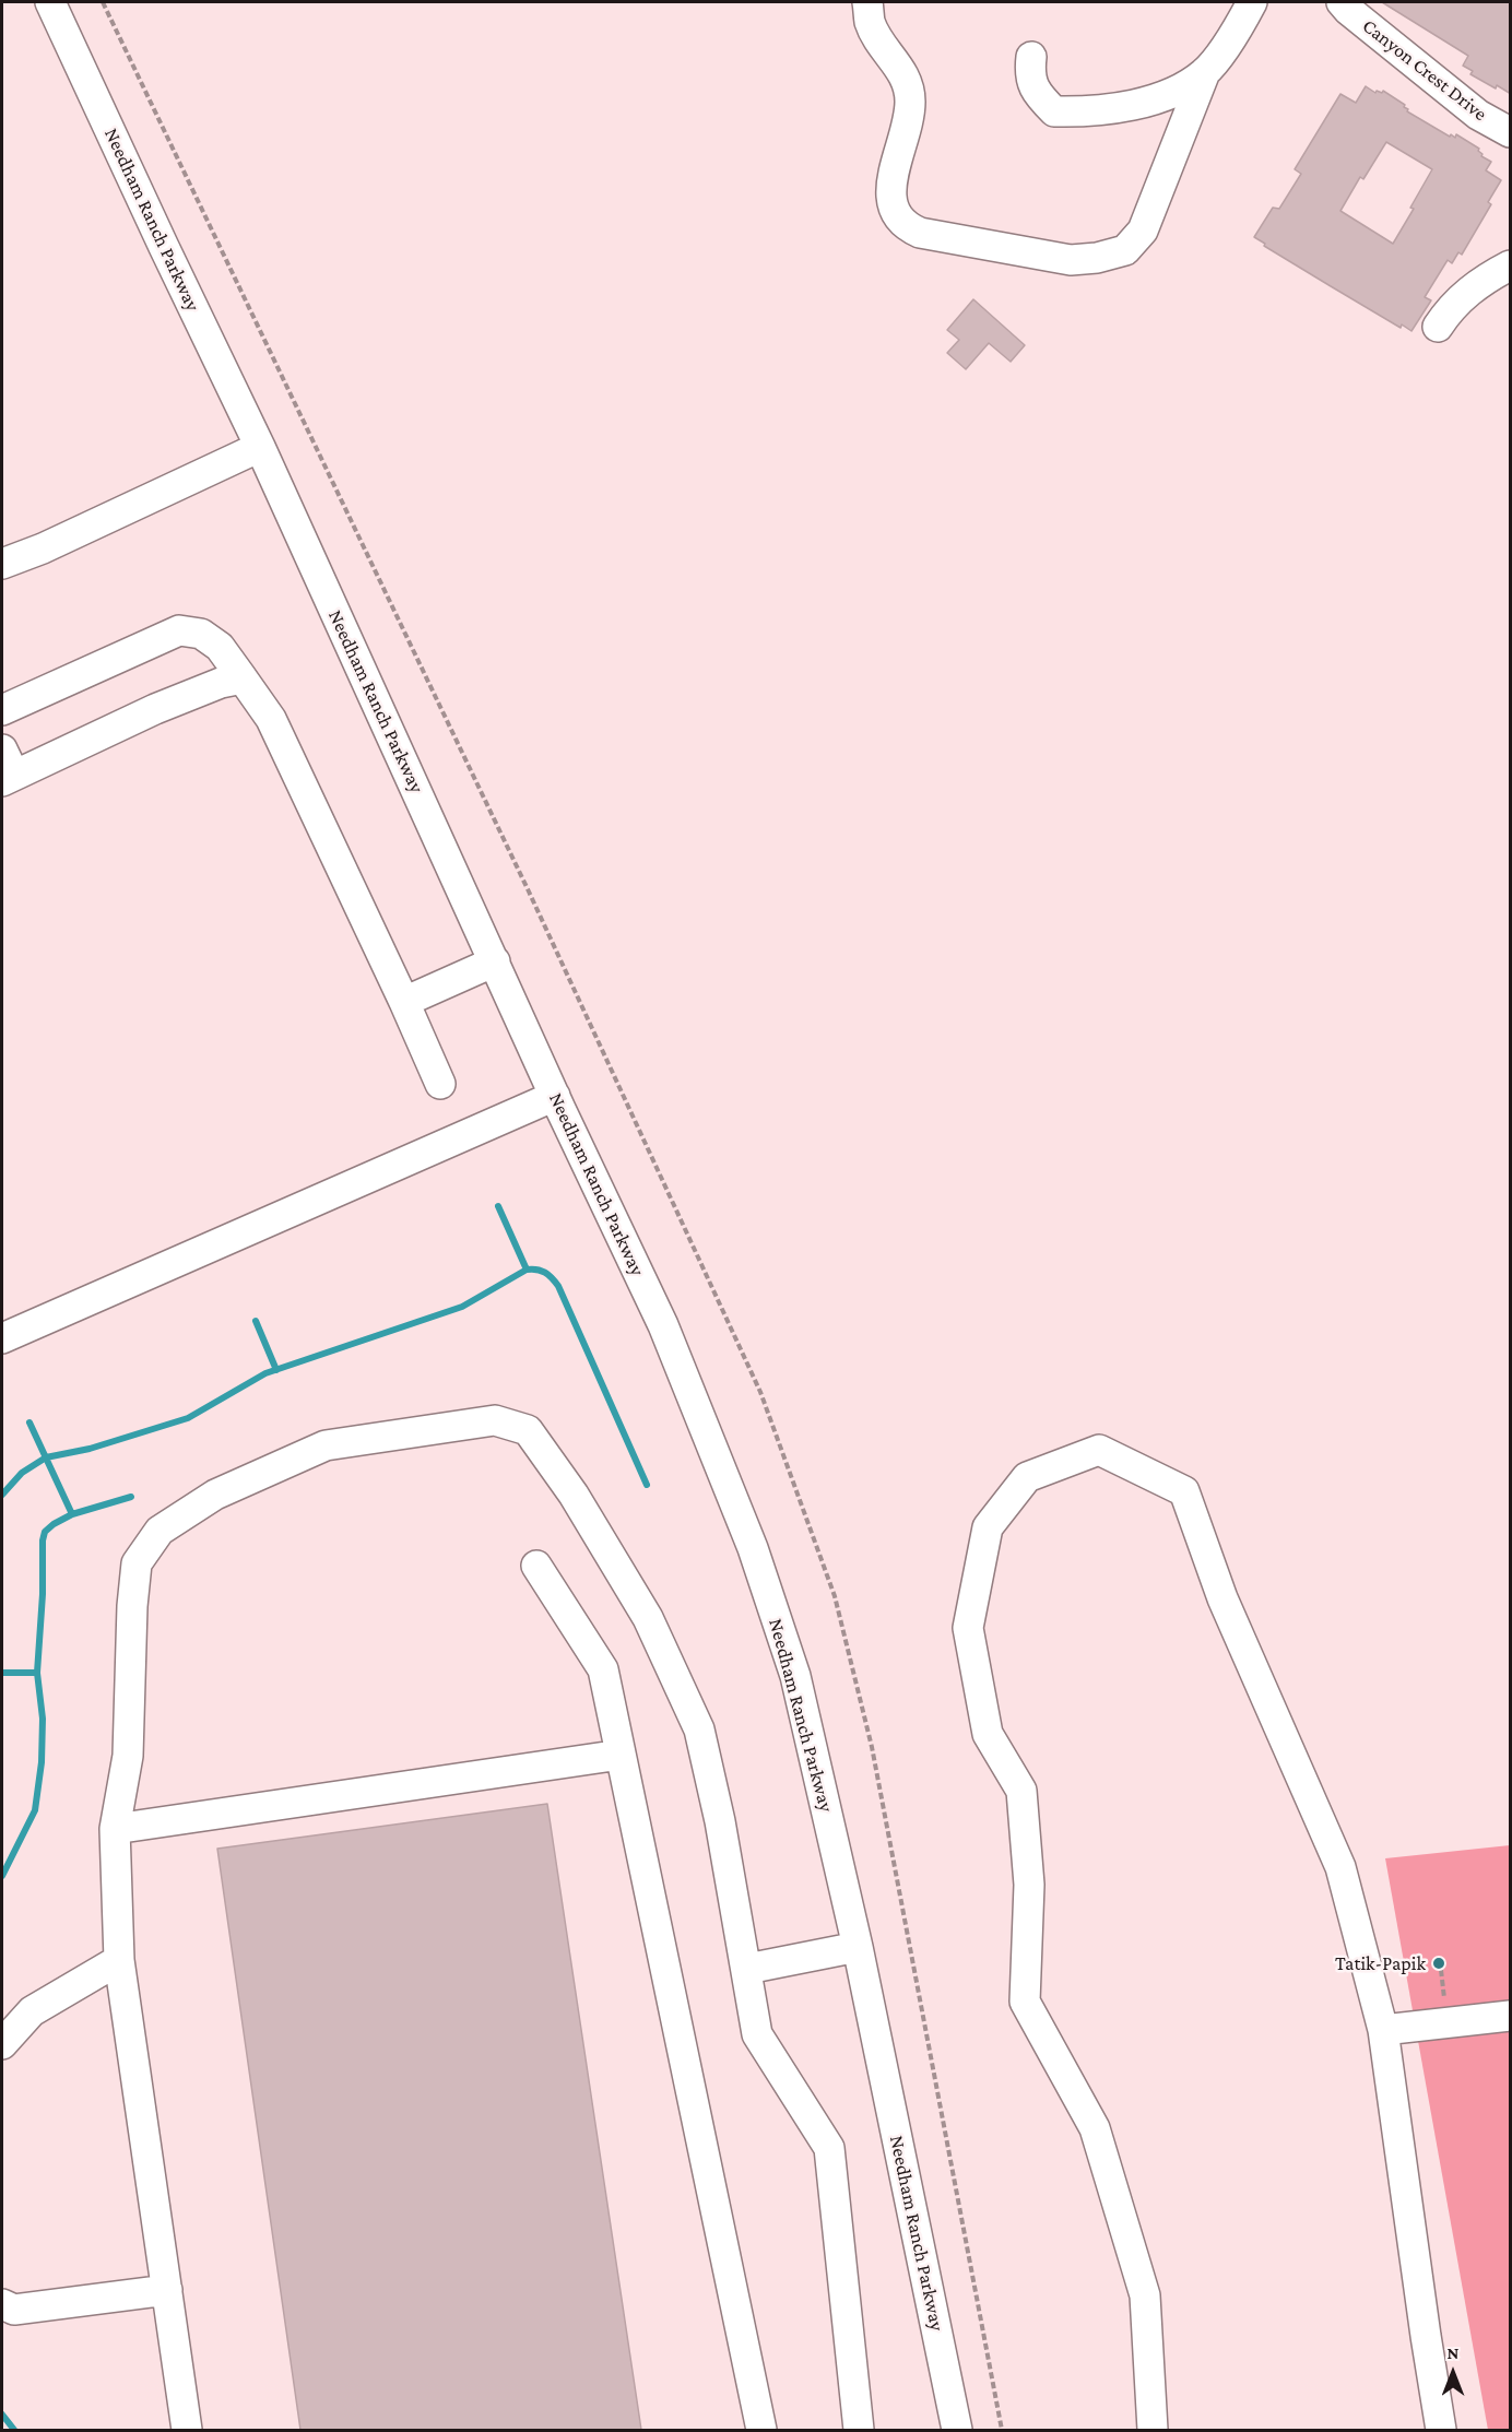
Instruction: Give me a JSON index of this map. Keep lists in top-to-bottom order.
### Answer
{
  "streets": {
    "street": ["Canyon Crest Drive", "Needham Ranch Parkway"]
  },
  "places": ["Tatik-Papik"],
  "north": "top"
}
